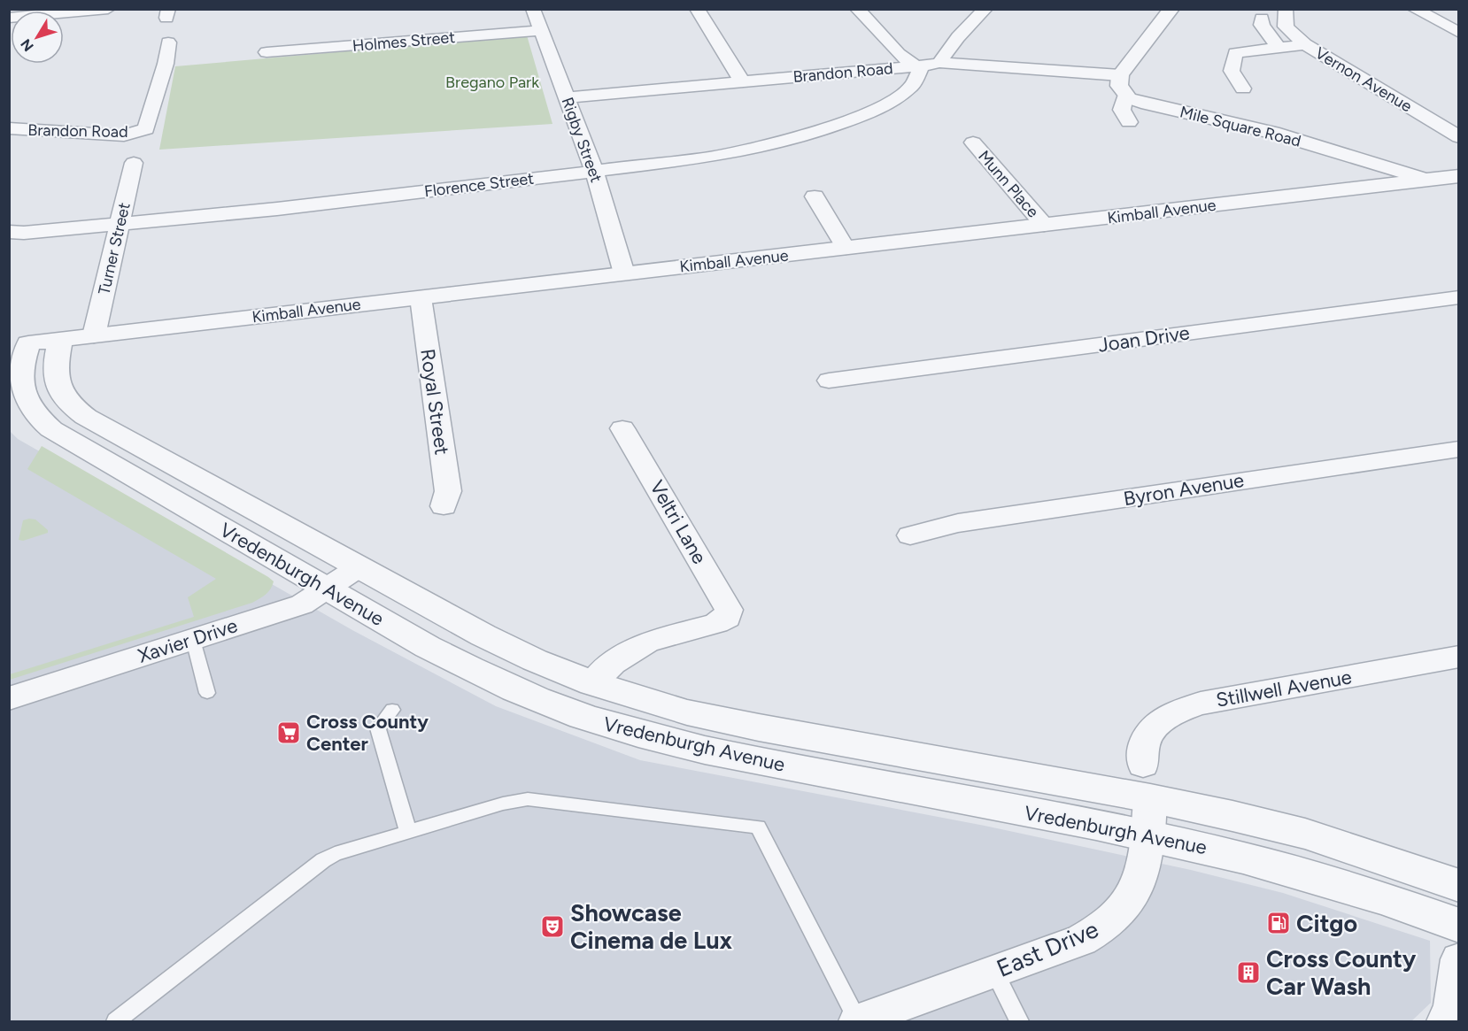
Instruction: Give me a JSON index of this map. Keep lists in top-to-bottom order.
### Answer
{
  "streets": {
    "street": [
      "Holmes Street",
      "Brandon Road",
      "Vernon Avenue",
      "Mile Square Road",
      "Rigby Street",
      "Munn Place",
      "Florence Street",
      "Kimball Avenue",
      "Turner Street",
      "Joan Drive",
      "Royal Street",
      "Byron Avenue",
      "Veltri Lane",
      "Vredenburgh Avenue",
      "Xavier Drive",
      "Stillwell Avenue",
      "East Drive"
    ]
  },
  "crossings": [
    ["Holmes Street", "Rigby Street"],
    ["Brandon Road", "Rigby Street"],
    ["Brandon Road", "Florence Street"],
    ["Mile Square Road", "Kimball Avenue"],
    ["Rigby Street", "Florence Street"],
    ["Rigby Street", "Kimball Avenue"],
    ["Munn Place", "Kimball Avenue"],
    ["Florence Street", "Turner Street"],
    ["Kimball Avenue", "Turner Street"],
    ["Kimball Avenue", "Royal Street"],
    ["Kimball Avenue", "Vredenburgh Avenue"],
    ["Veltri Lane", "Vredenburgh Avenue"],
    ["Vredenburgh Avenue", "Xavier Drive"],
    ["Vredenburgh Avenue", "Stillwell Avenue"],
    ["Vredenburgh Avenue", "East Drive"],
    ["Stillwell Avenue", "East Drive"]
  ],
  "parks": ["Bregano Park"],
  "places": {
    "supermarket": ["Cross County Center"],
    "fuel station": ["Citgo"],
    "theatre": ["Showcase Cinema de Lux"],
    "building": ["Cross County Car Wash"]
  },
  "north": "bottom left"
}
